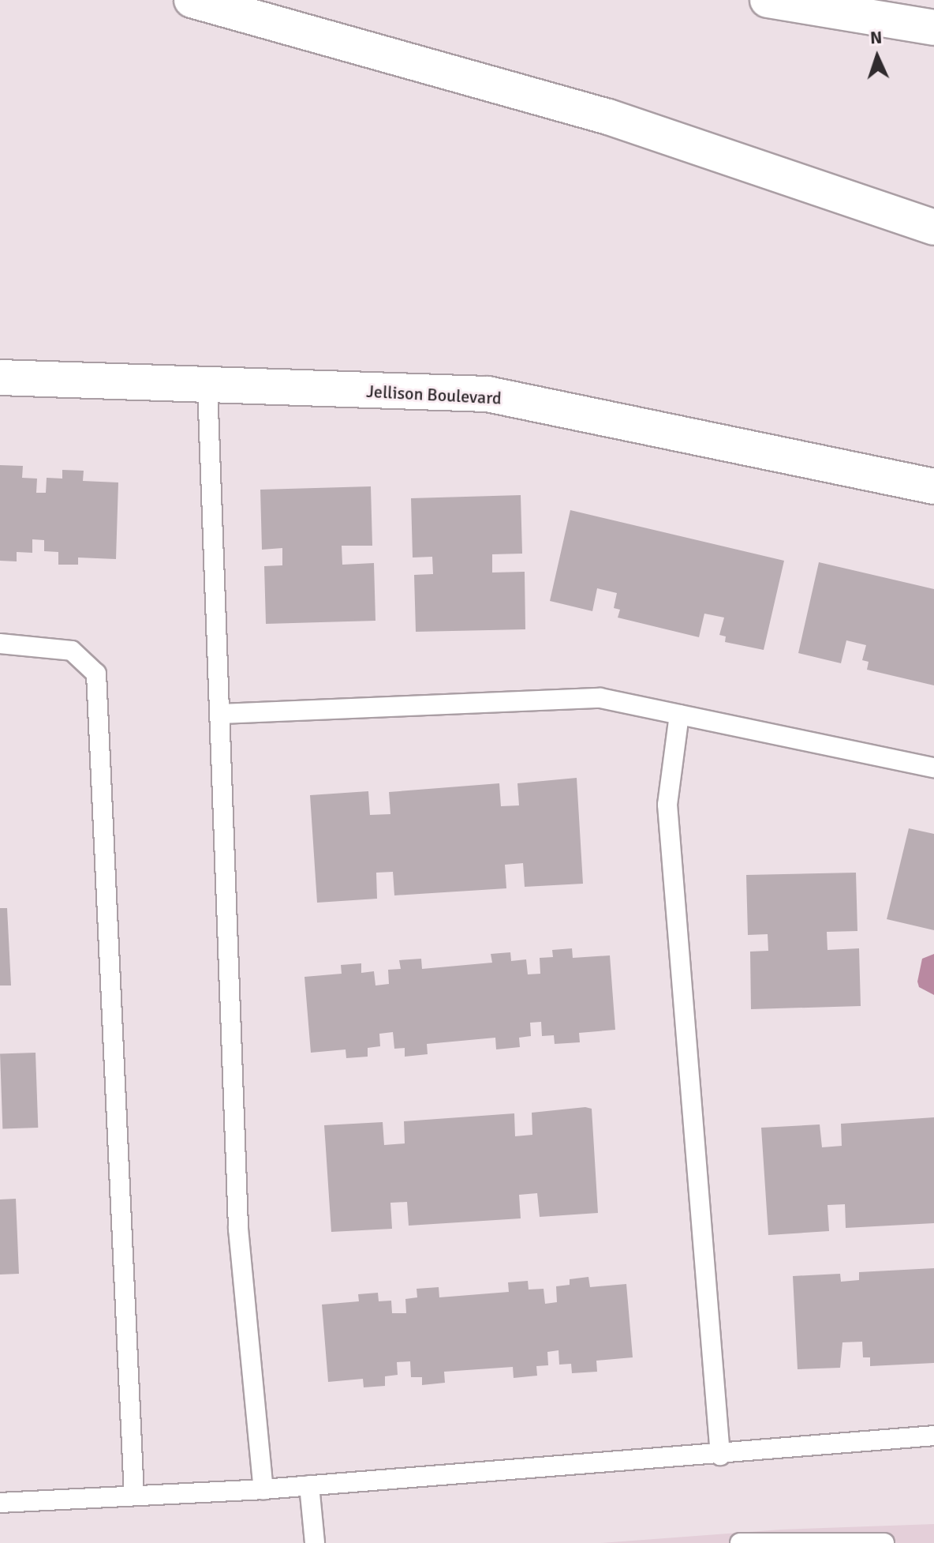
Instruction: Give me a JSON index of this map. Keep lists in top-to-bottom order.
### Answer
{
  "streets": {
    "main road": ["Jellison Boulevard"]
  },
  "north": "top"
}
